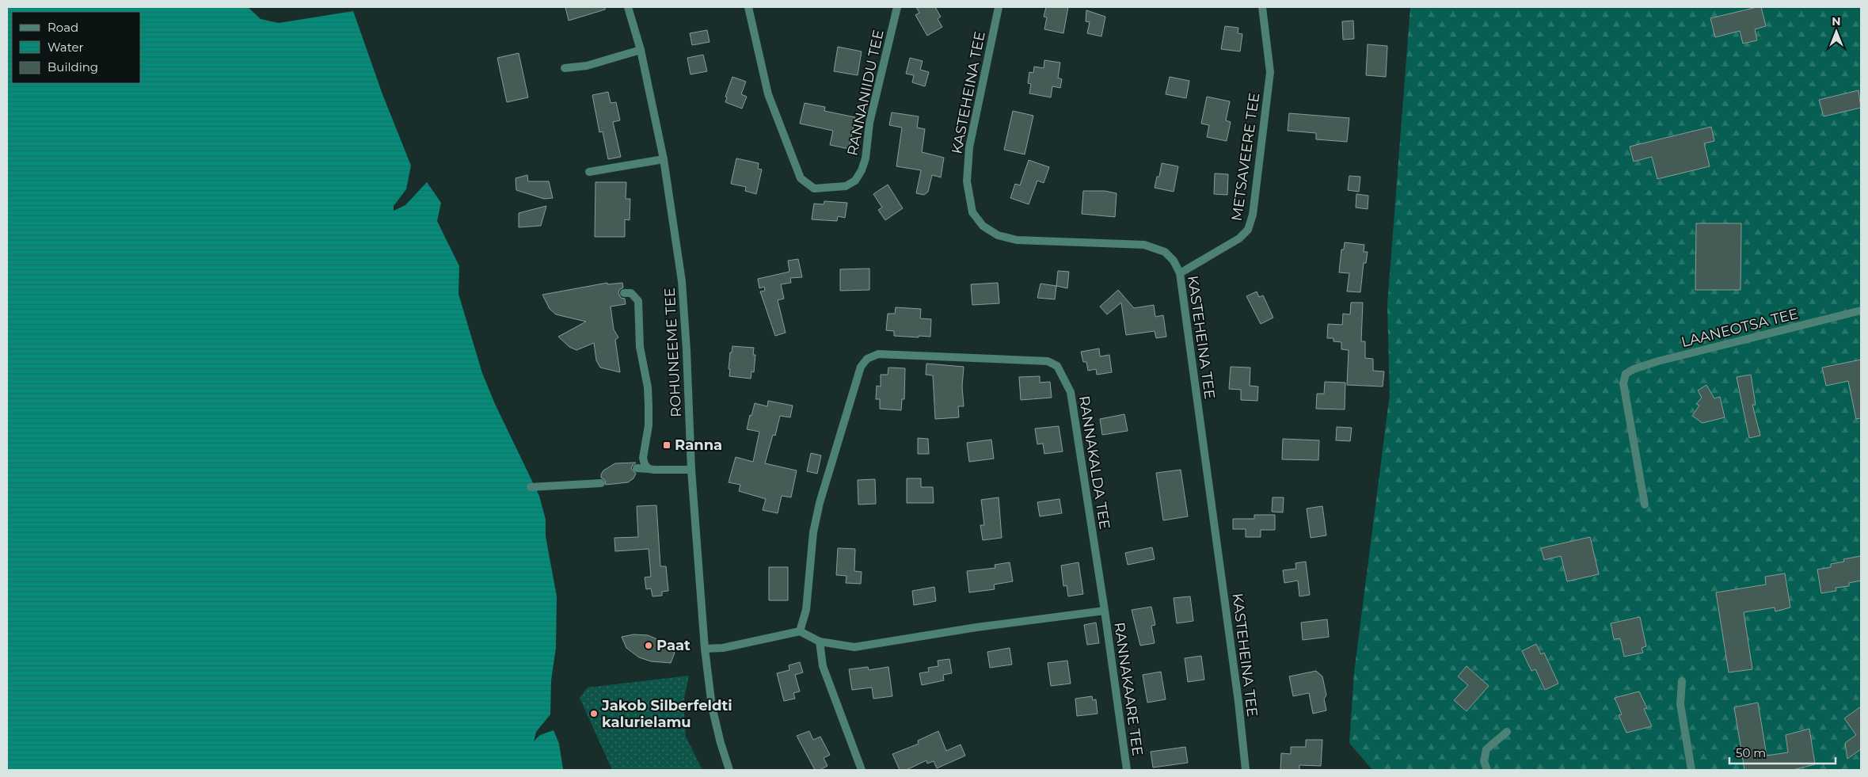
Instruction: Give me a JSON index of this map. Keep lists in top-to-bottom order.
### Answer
{
  "streets": {
    "street": [
      "RANNANIIDU TEE",
      "KASTEHEINA TEE",
      "METSAVEERE TEE",
      "LAANEOTSA TEE",
      "ROHUNEEME TEE",
      "RANNAKALDA TEE",
      "RANNAKAARE TEE"
    ]
  },
  "crossings": [
    ["KASTEHEINA TEE", "METSAVEERE TEE"],
    ["RANNAKALDA TEE", "RANNAKAARE TEE"]
  ],
  "places": {
    "transit": ["Ranna"],
    "other": ["Paat", "Jakob Silberfeldti kalurielamu"]
  },
  "legend": ["Road", "Water", "Building"],
  "scale_bar": "50 m",
  "north": "top"
}
